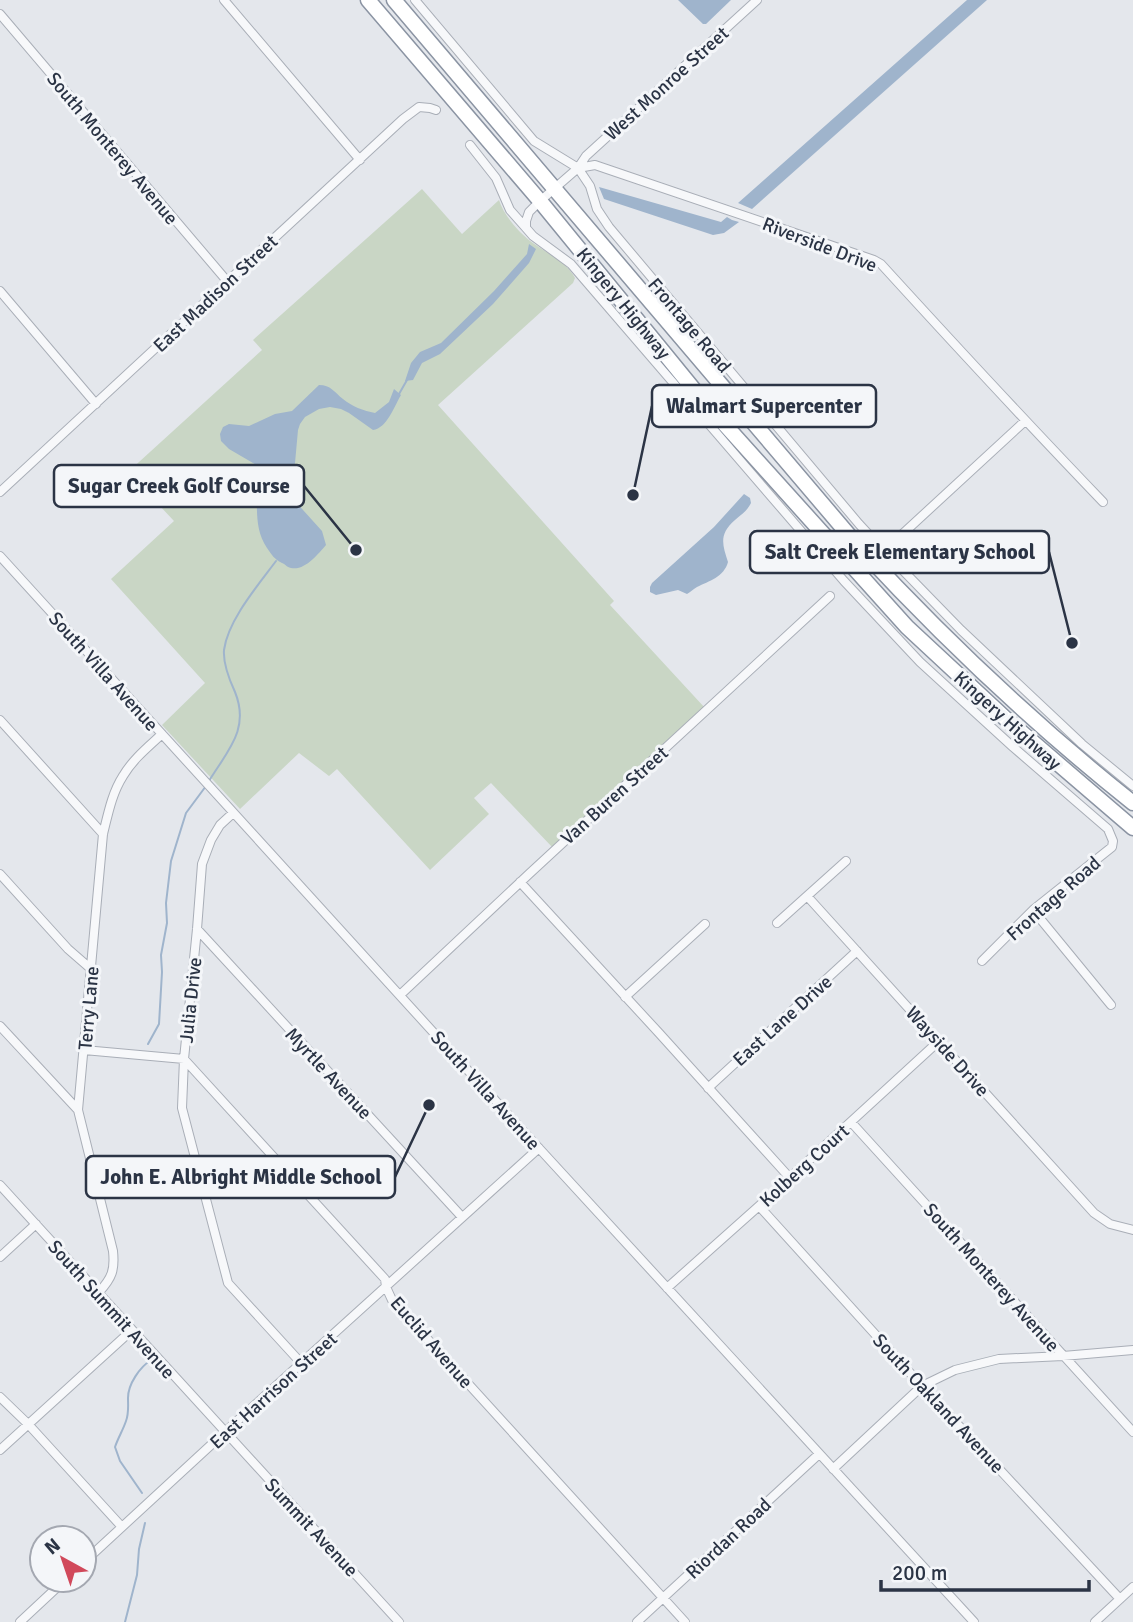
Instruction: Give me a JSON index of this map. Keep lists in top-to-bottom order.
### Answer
{
  "streets": {
    "highway": ["Kingery Highway"],
    "street": [
      "West Monroe Street",
      "South Monterey Avenue",
      "Riverside Drive",
      "East Madison Street",
      "Frontage Road",
      "South Villa Avenue",
      "Van Buren Street",
      "Julia Drive",
      "Terry Lane",
      "East Lane Drive",
      "Wayside Drive",
      "Myrtle Avenue",
      "Kolberg Court",
      "South Summit Avenue",
      "Euclid Avenue",
      "East Harrison Street",
      "South Oakland Avenue",
      "Summit Avenue",
      "Riordan Road"
    ]
  },
  "crossings": [
    ["West Monroe Street", "Riverside Drive"],
    ["West Monroe Street", "Frontage Road"],
    ["South Monterey Avenue", "East Madison Street"],
    ["South Monterey Avenue", "Kolberg Court"],
    ["Riverside Drive", "Frontage Road"],
    ["South Villa Avenue", "Van Buren Street"],
    ["South Villa Avenue", "Julia Drive"],
    ["South Villa Avenue", "Terry Lane"],
    ["South Villa Avenue", "Kolberg Court"],
    ["South Villa Avenue", "East Harrison Street"],
    ["South Villa Avenue", "Riordan Road"],
    ["Julia Drive", "Myrtle Avenue"],
    ["Julia Drive", "Euclid Avenue"],
    ["Julia Drive", "East Harrison Street"],
    ["Terry Lane", "South Summit Avenue"],
    ["East Lane Drive", "Wayside Drive"],
    ["Wayside Drive", "Kolberg Court"],
    ["Myrtle Avenue", "East Harrison Street"],
    ["Kolberg Court", "South Oakland Avenue"],
    ["South Summit Avenue", "East Harrison Street"],
    ["South Summit Avenue", "Summit Avenue"],
    ["Euclid Avenue", "East Harrison Street"],
    ["Euclid Avenue", "Riordan Road"],
    ["East Harrison Street", "Summit Avenue"]
  ],
  "places": [
    "Walmart Supercenter",
    "Sugar Creek Golf Course",
    "Salt Creek Elementary School",
    "John E. Albright Middle School"
  ],
  "scale_bar": "200 m",
  "north": "top left"
}
